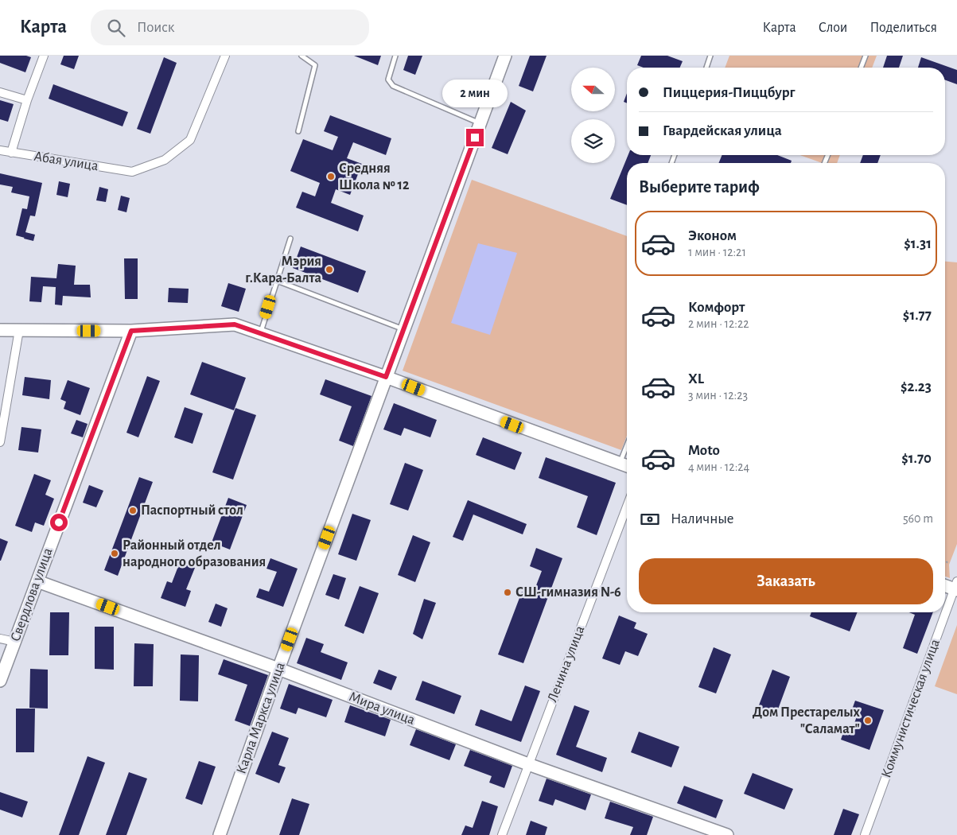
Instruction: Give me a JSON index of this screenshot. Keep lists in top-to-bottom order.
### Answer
{
  "streets": {
    "street": [
      "Абая улица",
      "Свердлова улица",
      "Ленина улица",
      "Мира улица",
      "Коммунистическая улица",
      "Карла Маркса улица"
    ]
  },
  "crossings": [
    ["Свердлова улица", "Мира улица"],
    ["Ленина улица", "Мира улица"],
    ["Мира улица", "Карла Маркса улица"]
  ],
  "places": [
    "Средняя Школа № 12",
    "Мэрия г.Кара-Балта",
    "Паспортный стол",
    "Районный отдел народного образования",
    "СШ-гимназия N-6",
    "Дом Престарелых \"Саламат\""
  ],
  "north": "left",
  "page": {
    "header": "Карта",
    "search": "Поиск",
    "nav": ["Карта", "Слои", "Поделиться"],
    "banner": ["Пиццерия-Пиццбург", "Гвардейская улица"],
    "bubble": "2 мин",
    "heading": "Выберите тариф",
    "list": [
      {
        "name": "Эконом",
        "note": "1 мин · 12:21",
        "value": "$1.31"
      },
      {
        "name": "Комфорт",
        "note": "2 мин · 12:22",
        "value": "$1.77"
      },
      {
        "name": "XL",
        "note": "3 мин · 12:23",
        "value": "$2.23"
      },
      {
        "name": "Moto",
        "note": "4 мин · 12:24",
        "value": "$1.70"
      }
    ],
    "pay": ["Наличные", "560 m"],
    "buttons": "Заказать"
  }
}
